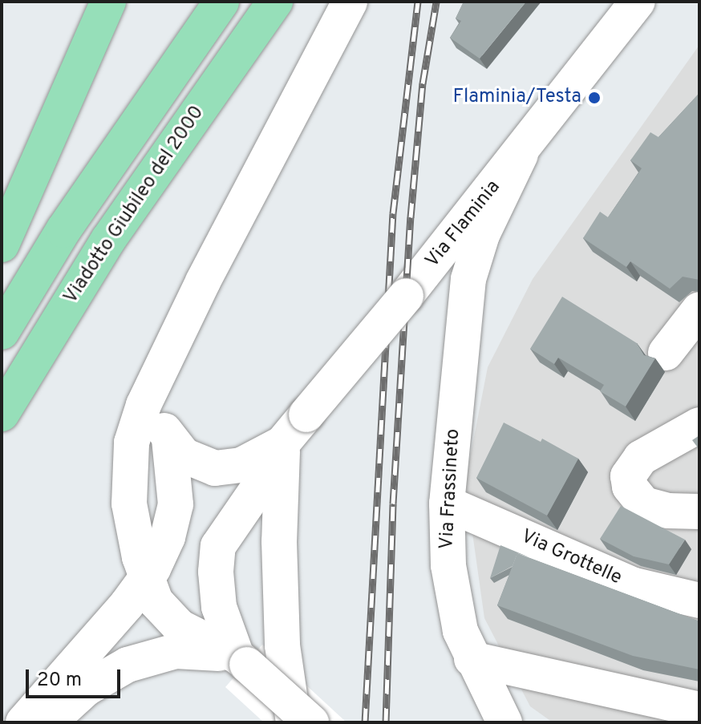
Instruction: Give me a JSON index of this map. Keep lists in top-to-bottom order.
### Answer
{
  "streets": {
    "highway": ["Viadotto Giubileo del 2000"],
    "street": ["Via Flaminia", "Via Frassineto", "Via Grottelle"]
  },
  "crossings": [
    ["Via Flaminia", "Via Frassineto"],
    ["Via Frassineto", "Via Grottelle"]
  ],
  "places": ["Flaminia/Testa"],
  "scale_bar": "20 m"
}
